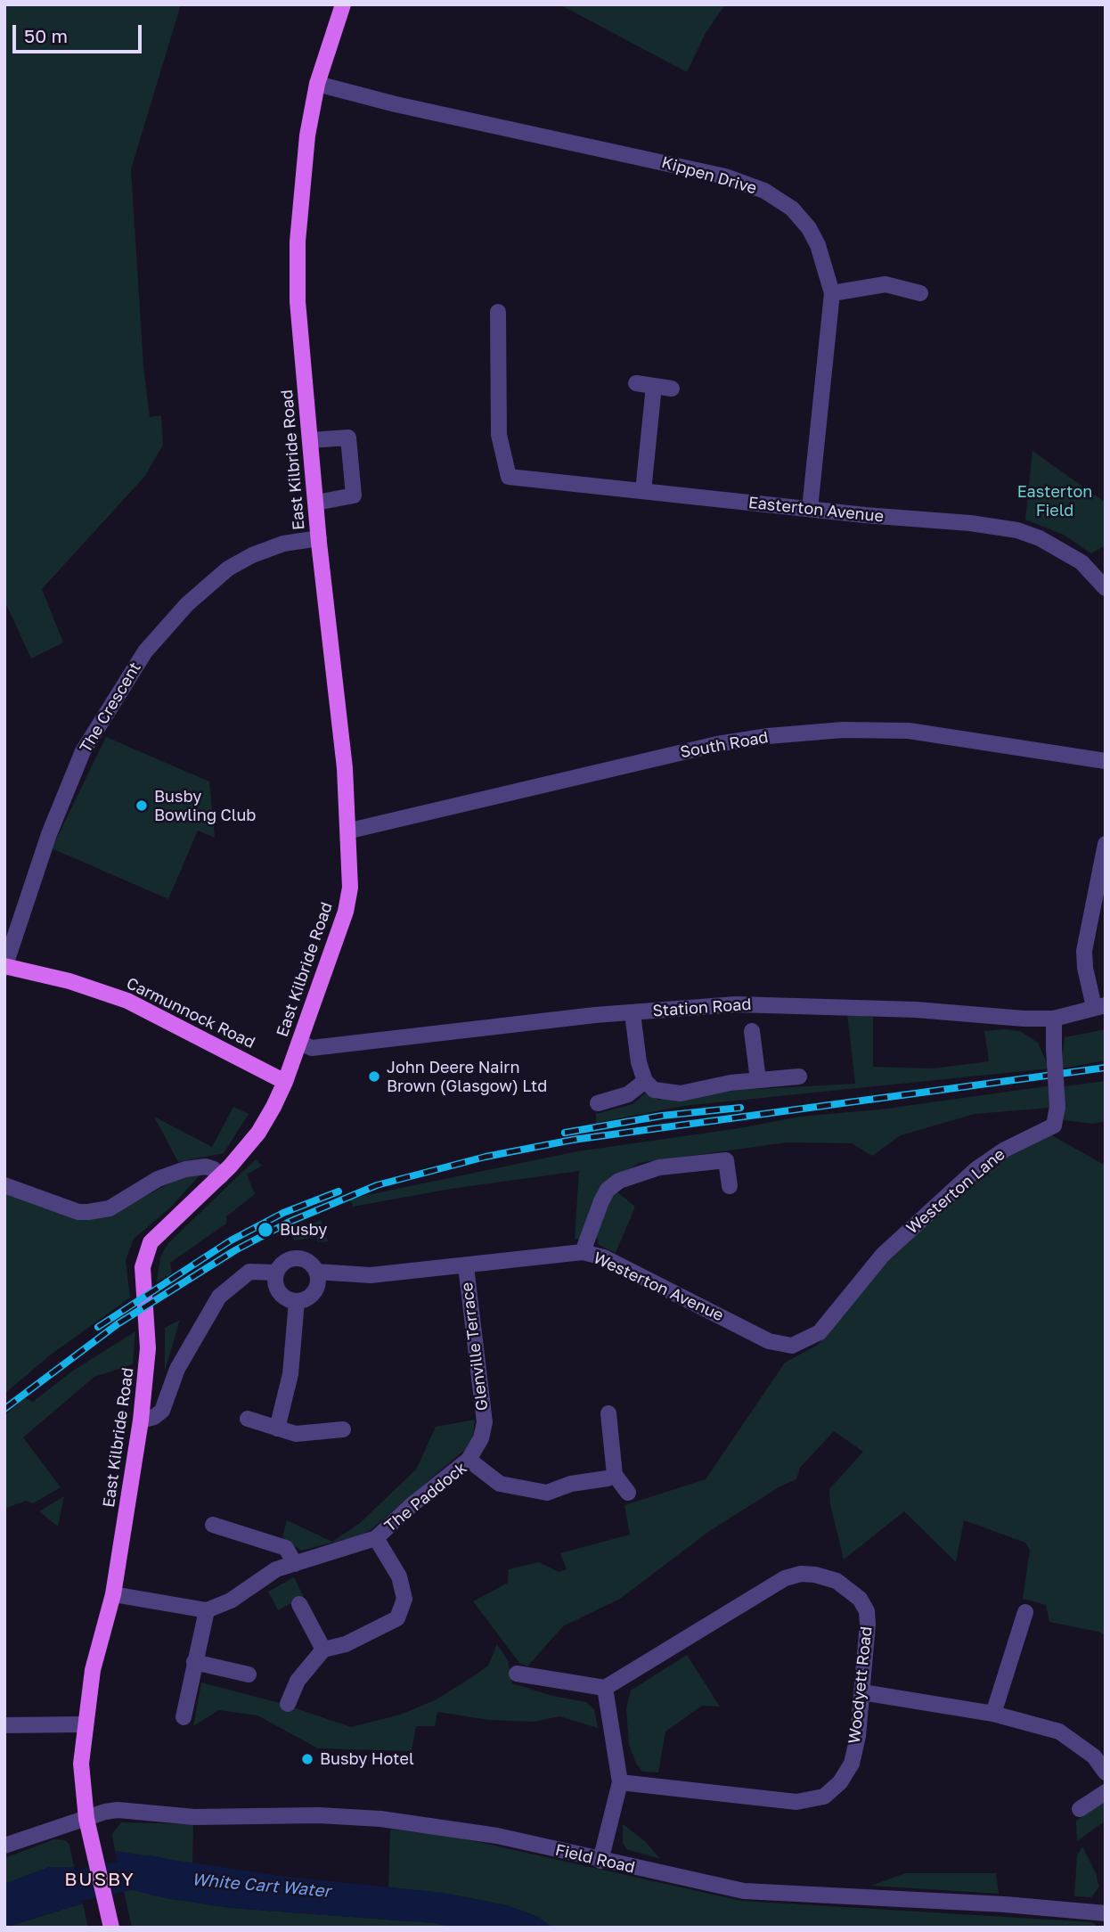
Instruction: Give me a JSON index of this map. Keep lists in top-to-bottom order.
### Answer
{
  "streets": {
    "main road": ["East Kilbride Road", "Carmunnock Road"],
    "street": [
      "Kippen Drive",
      "Easterton Avenue",
      "The Crescent",
      "South Road",
      "Station Road",
      "Westerton Lane",
      "Westerton Avenue",
      "Glenville Terrace",
      "The Paddock",
      "Woodyett Road",
      "Field Road"
    ]
  },
  "crossings": [
    ["Kippen Drive", "East Kilbride Road"],
    ["Kippen Drive", "Easterton Avenue"],
    ["East Kilbride Road", "The Crescent"],
    ["East Kilbride Road", "South Road"],
    ["East Kilbride Road", "Station Road"],
    ["East Kilbride Road", "Carmunnock Road"],
    ["East Kilbride Road", "Field Road"],
    ["The Crescent", "Carmunnock Road"],
    ["Station Road", "Westerton Lane"],
    ["Westerton Lane", "Westerton Avenue"],
    ["Westerton Avenue", "Glenville Terrace"],
    ["Glenville Terrace", "The Paddock"]
  ],
  "districts": ["BUSBY"],
  "water": ["White Cart Water"],
  "parks": ["Easterton Field"],
  "places": [
    "Busby Bowling Club",
    "John Deere Nairn Brown (Glasgow) Ltd",
    "Busby",
    "Busby Hotel"
  ],
  "scale_bar": "50 m"
}
